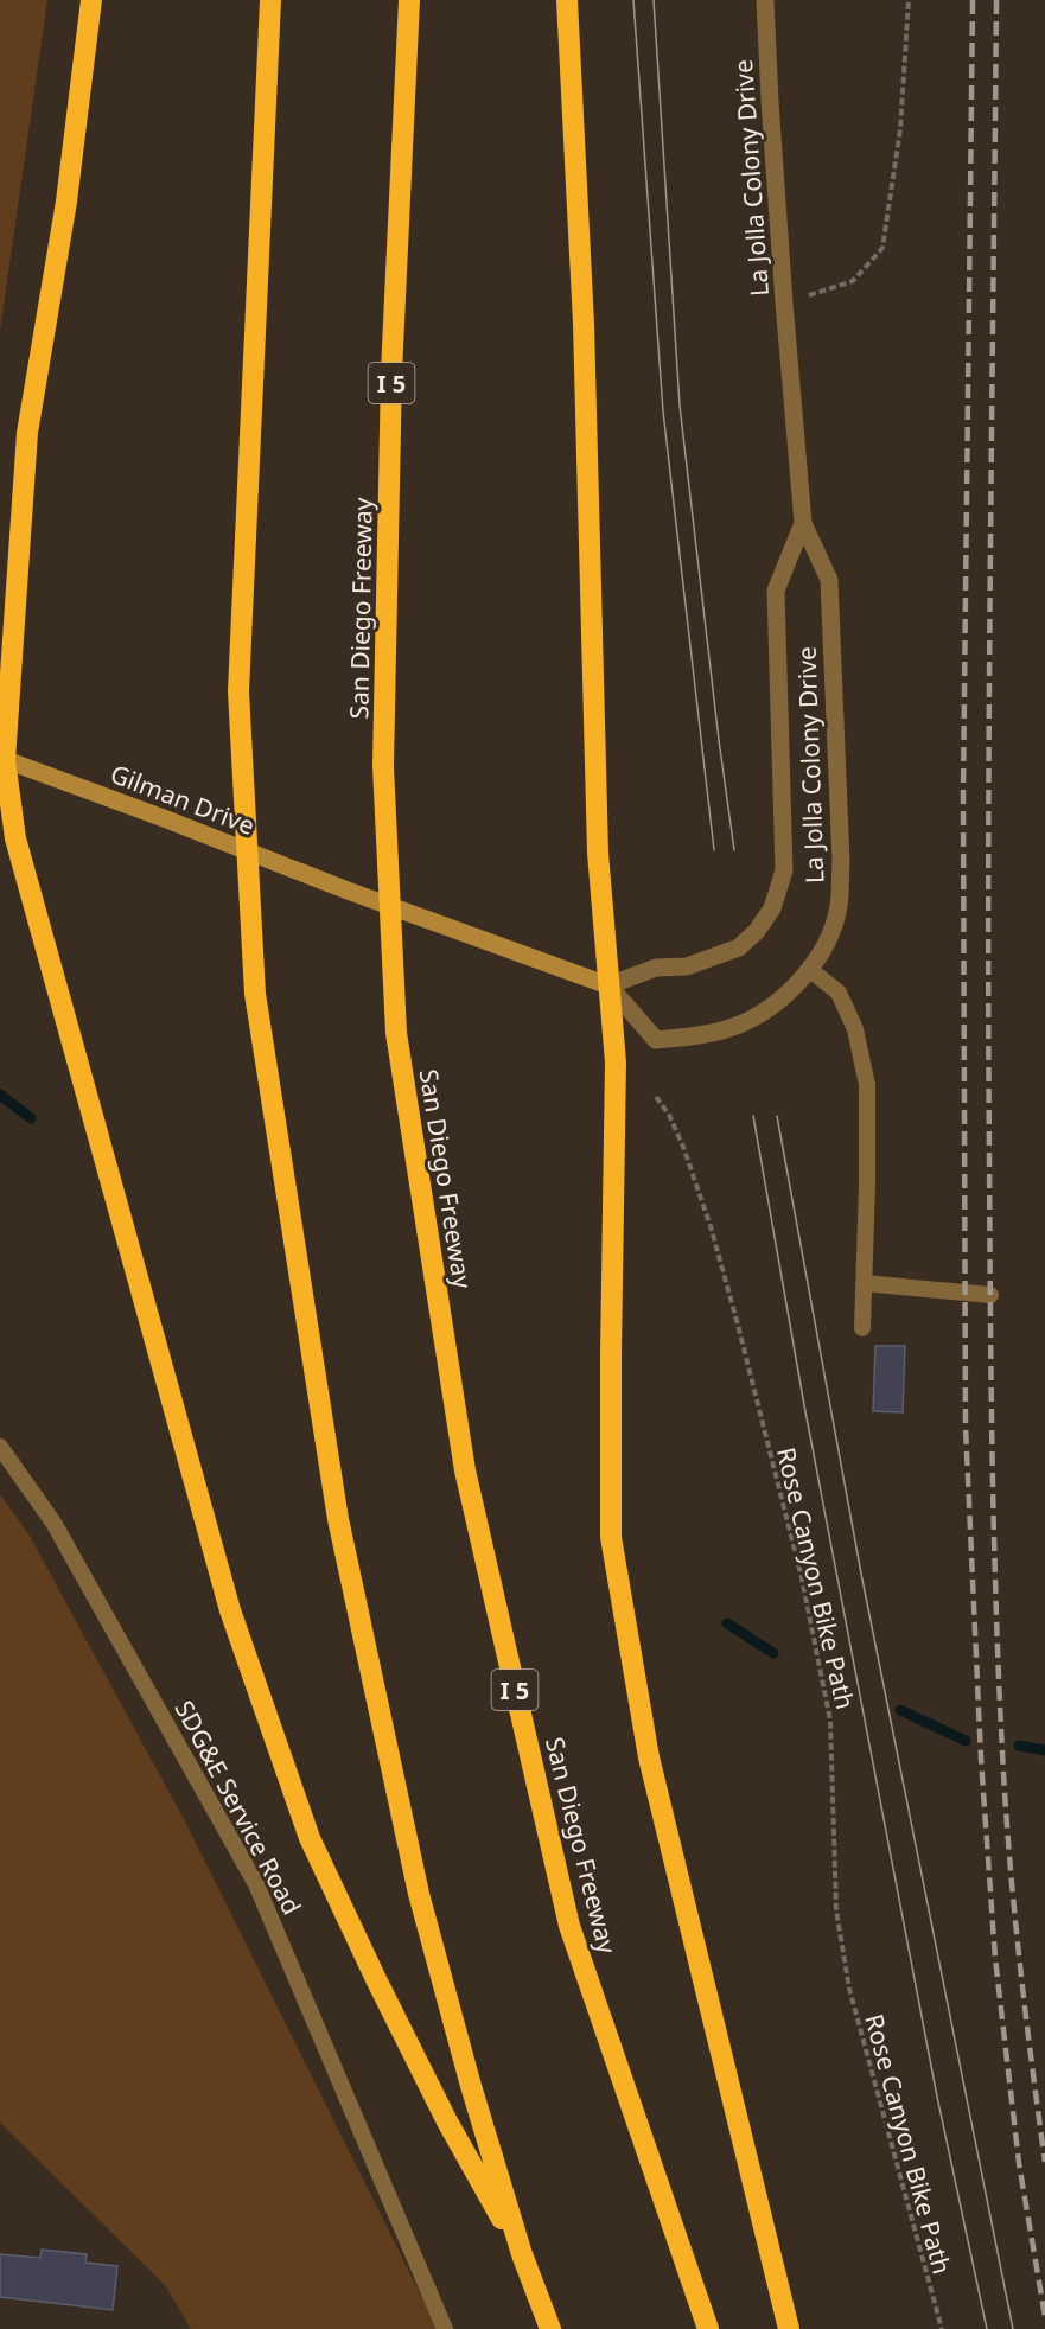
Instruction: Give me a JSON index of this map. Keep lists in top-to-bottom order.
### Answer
{
  "streets": {
    "highway": ["I 5", "San Diego Freeway"],
    "main road": ["La Jolla Colony Drive", "Gilman Drive"],
    "lane": ["SDG&E Service Road"],
    "path": ["Rose Canyon Bike Path"]
  },
  "crossings": [
    ["La Jolla Colony Drive", "Gilman Drive"]
  ]
}
